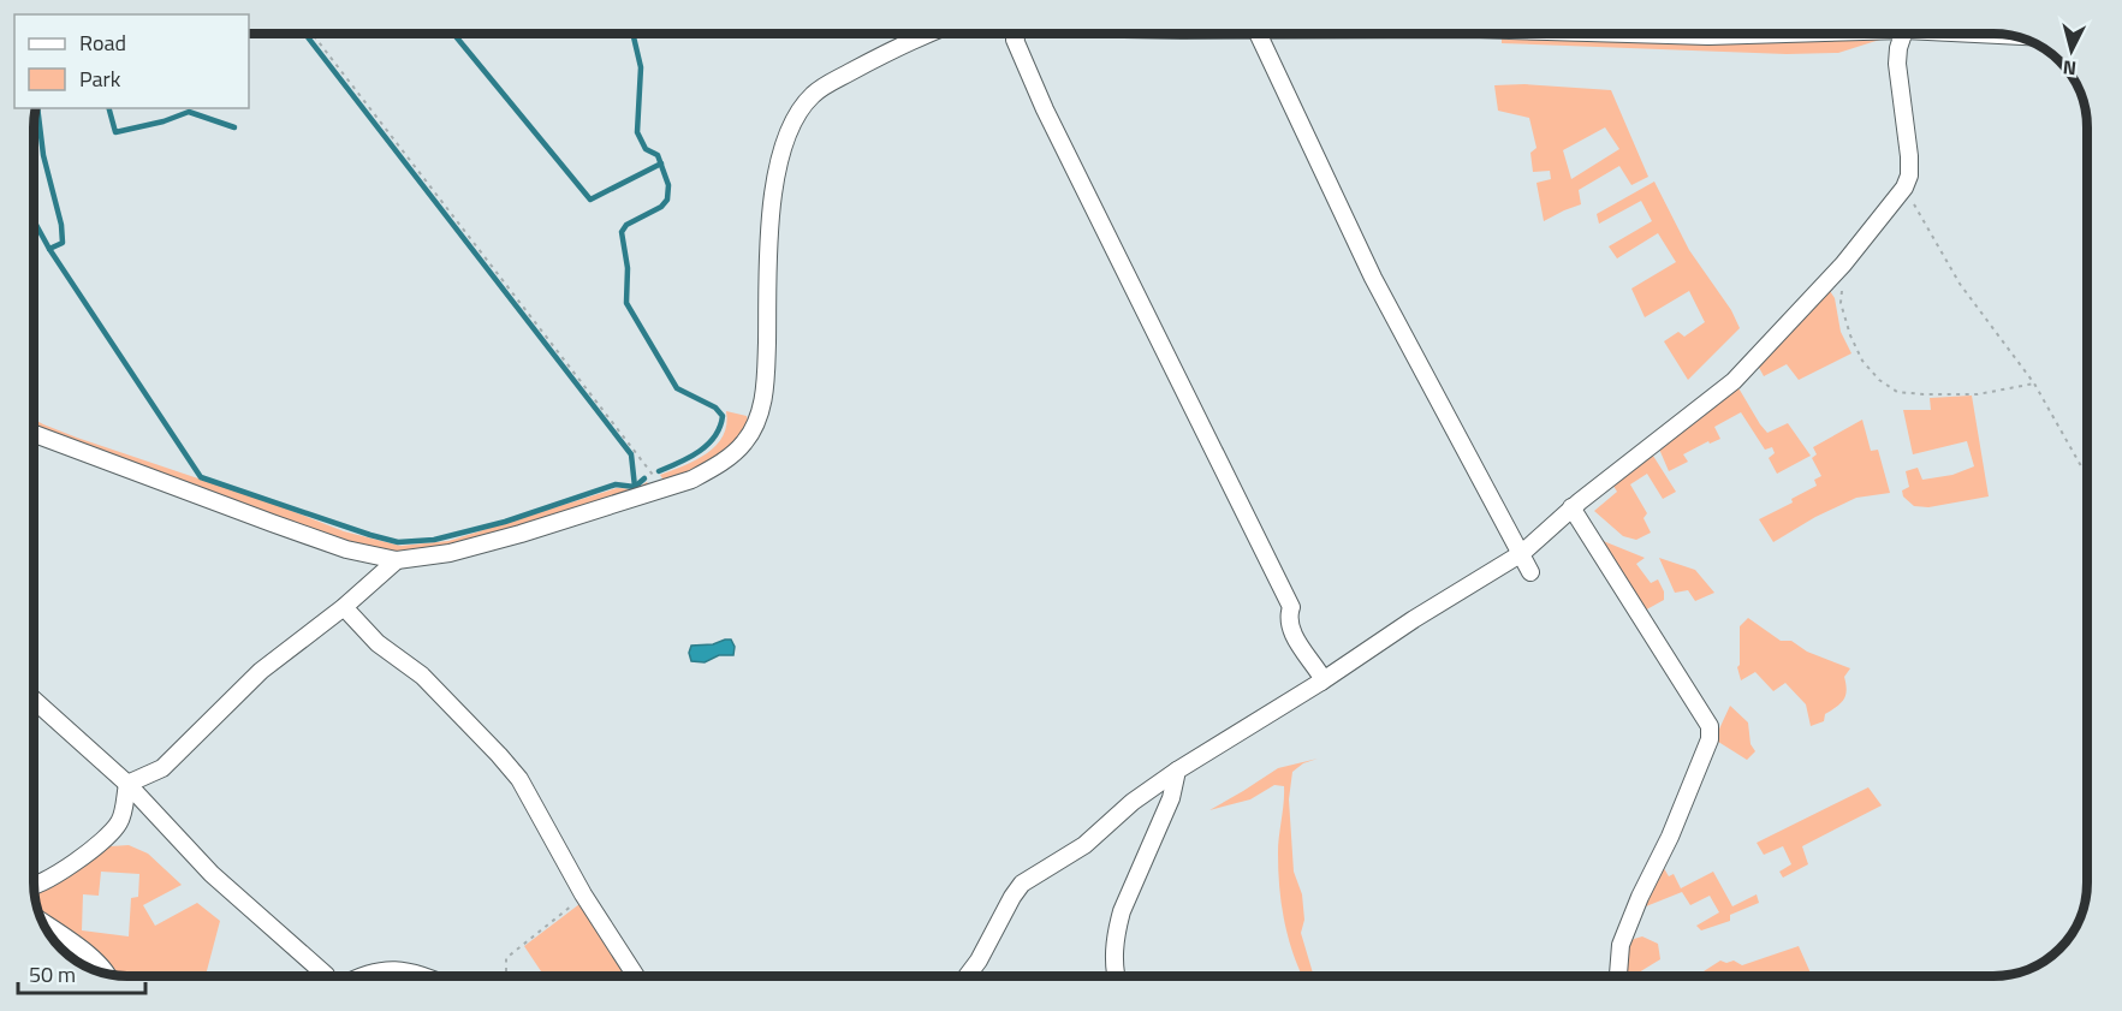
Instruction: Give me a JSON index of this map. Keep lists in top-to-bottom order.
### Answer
{
  "legend": ["Road", "Park"],
  "scale_bar": "50 m",
  "north": "bottom"
}
